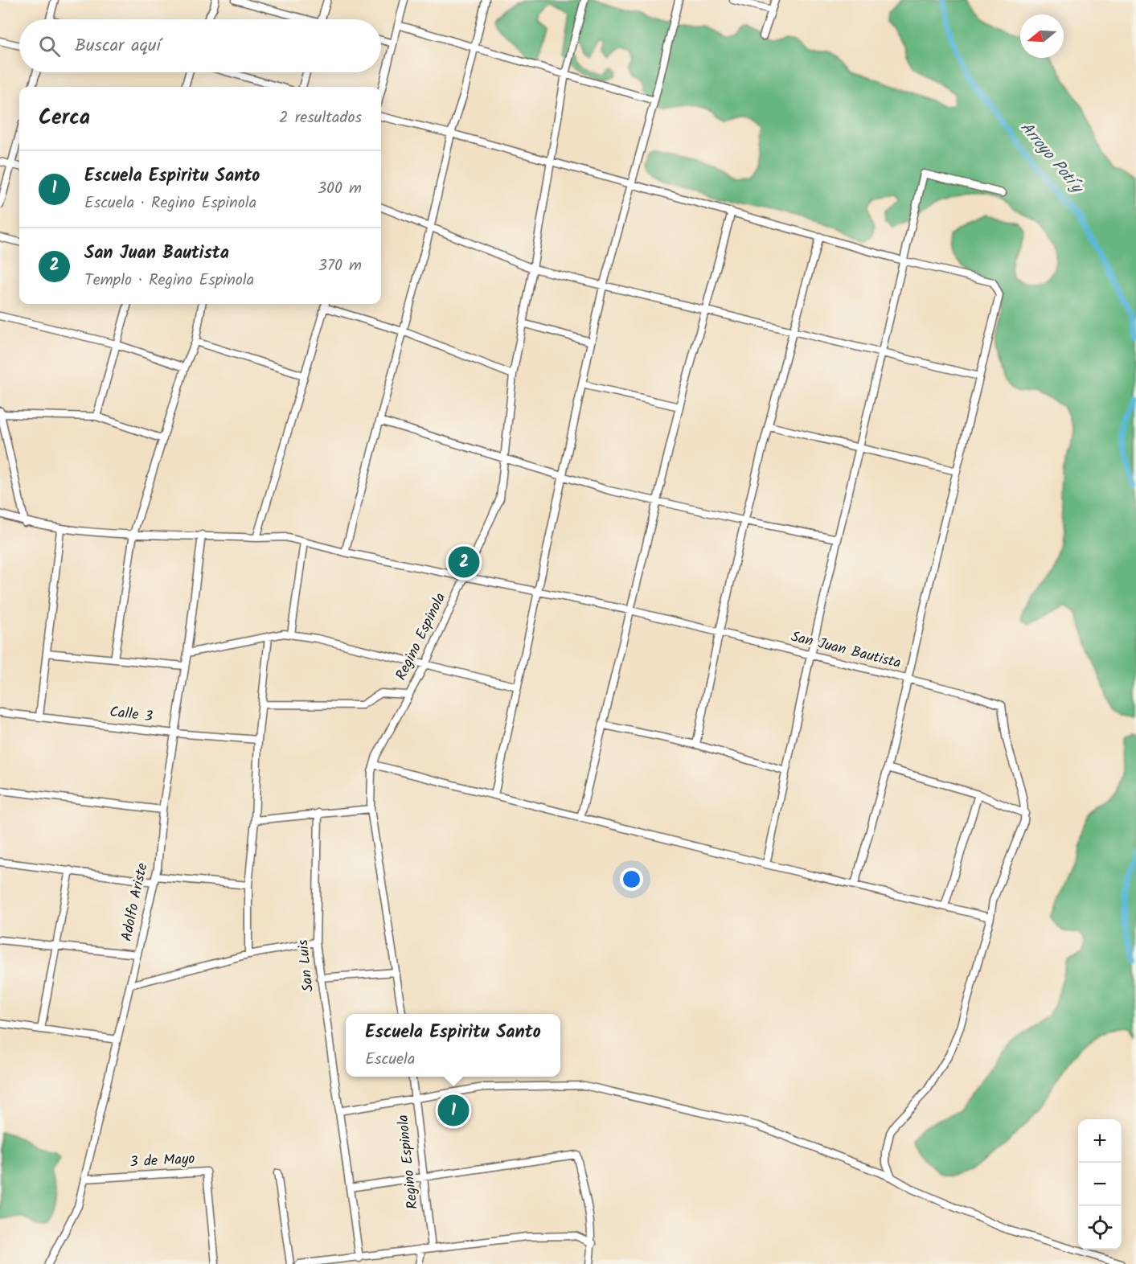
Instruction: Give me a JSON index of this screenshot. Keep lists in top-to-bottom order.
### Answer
{
  "streets": {
    "street": [
      "Regino Espinola",
      "San Juan Bautista",
      "Calle 3",
      "Adolfo Ariste",
      "San Luis",
      "3 de Mayo"
    ]
  },
  "crossings": [
    ["Regino Espinola", "San Juan Bautista"],
    ["San Juan Bautista", "Adolfo Ariste"],
    ["Calle 3", "Adolfo Ariste"],
    ["Adolfo Ariste", "3 de Mayo"]
  ],
  "water": ["Arroyo Poti´y"],
  "north": "left",
  "page": {
    "search": "Buscar aquí",
    "heading": ["Cerca", "2 resultados"],
    "list": [
      {
        "mark": "1",
        "name": "Escuela Espiritu Santo",
        "note": "Escuela · Regino Espinola",
        "value": "300 m"
      },
      {
        "mark": "2",
        "name": "San Juan Bautista",
        "note": "Templo · Regino Espinola",
        "value": "370 m"
      }
    ],
    "pins": ["2", "1"],
    "popup": ["Escuela Espiritu Santo", "Escuela"],
    "map_buttons": ["+", "−"]
  }
}
